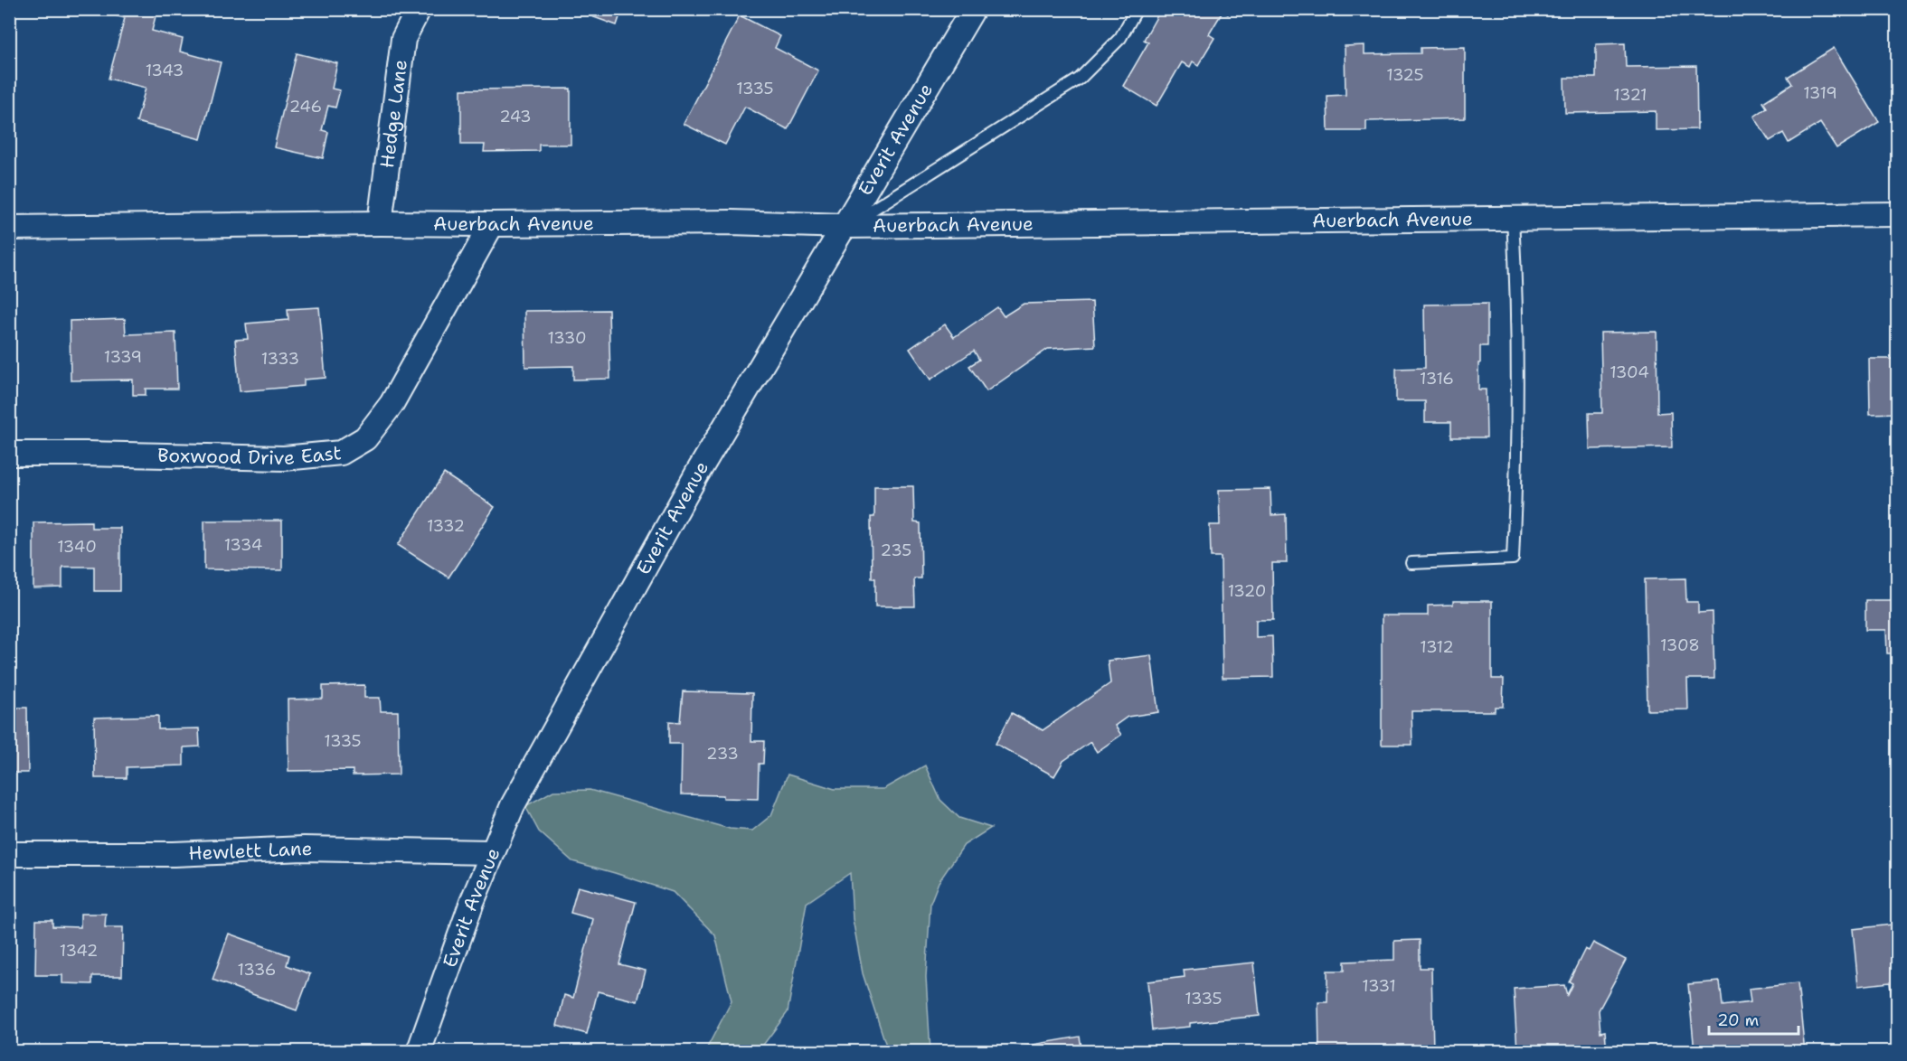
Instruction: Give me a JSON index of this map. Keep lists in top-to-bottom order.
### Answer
{
  "streets": {
    "street": [
      "Hedge Lane",
      "Everit Avenue",
      "Auerbach Avenue",
      "Boxwood Drive East",
      "Hewlett Lane"
    ]
  },
  "crossings": [
    ["Hedge Lane", "Auerbach Avenue"],
    ["Everit Avenue", "Auerbach Avenue"],
    ["Everit Avenue", "Hewlett Lane"],
    ["Auerbach Avenue", "Boxwood Drive East"]
  ],
  "house_numbers": [
    "1343",
    "1325",
    "1335",
    "1319",
    "1321",
    "246",
    "243",
    "1330",
    "1339",
    "1333",
    "1304",
    "1316",
    "1332",
    "1334",
    "1340",
    "235",
    "1320",
    "1308",
    "1312",
    "1335",
    "233",
    "1342",
    "1336",
    "1331",
    "1335"
  ],
  "scale_bar": "20 m"
}
